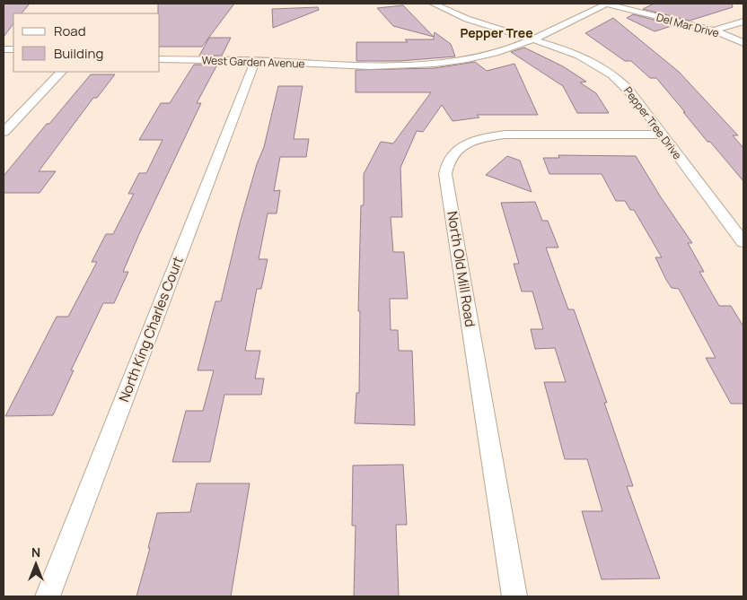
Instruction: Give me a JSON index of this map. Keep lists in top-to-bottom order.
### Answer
{
  "streets": {
    "street": [
      "Del Mar Drive",
      "West Garden Avenue",
      "Pepper Tree Drive",
      "North Old Mill Road",
      "North King Charles Court"
    ]
  },
  "crossings": [
    ["West Garden Avenue", "North King Charles Court"],
    ["Pepper Tree Drive", "North Old Mill Road"]
  ],
  "districts": ["Pepper Tree"],
  "legend": ["Road", "Building"],
  "north": "top"
}
